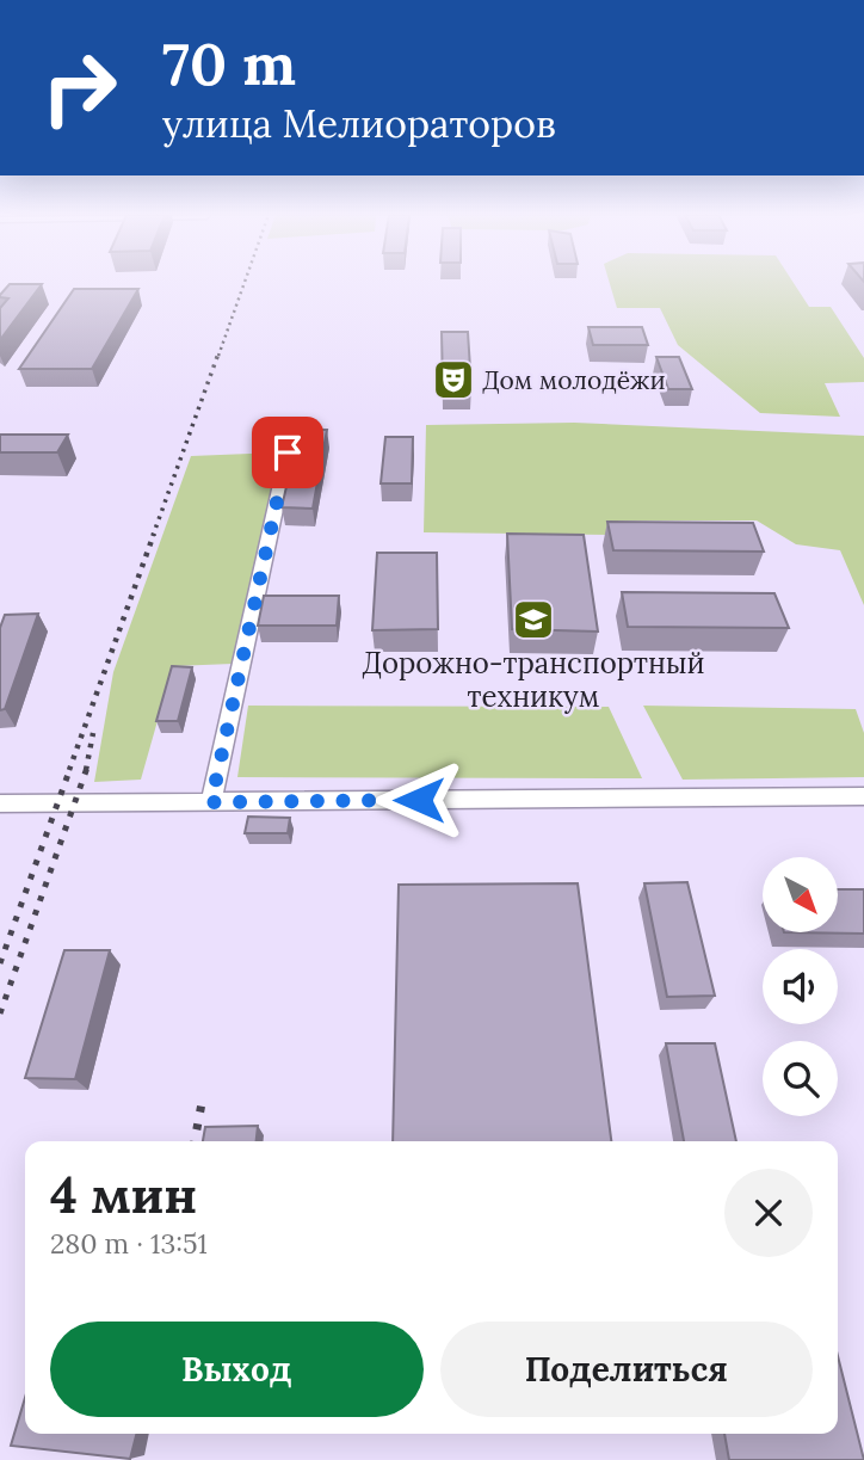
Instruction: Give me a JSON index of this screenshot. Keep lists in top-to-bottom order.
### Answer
{
  "places": {
    "theatre": ["Дом молодёжи"],
    "school or university": ["Дорожно-транспортный техникум"]
  },
  "north": "bottom right",
  "page": {
    "turn": ["70 m", "улица Мелиораторов"],
    "heading": ["4 мин", "280 m · 13:51"],
    "buttons": ["Выход", "Поделиться"]
  }
}
